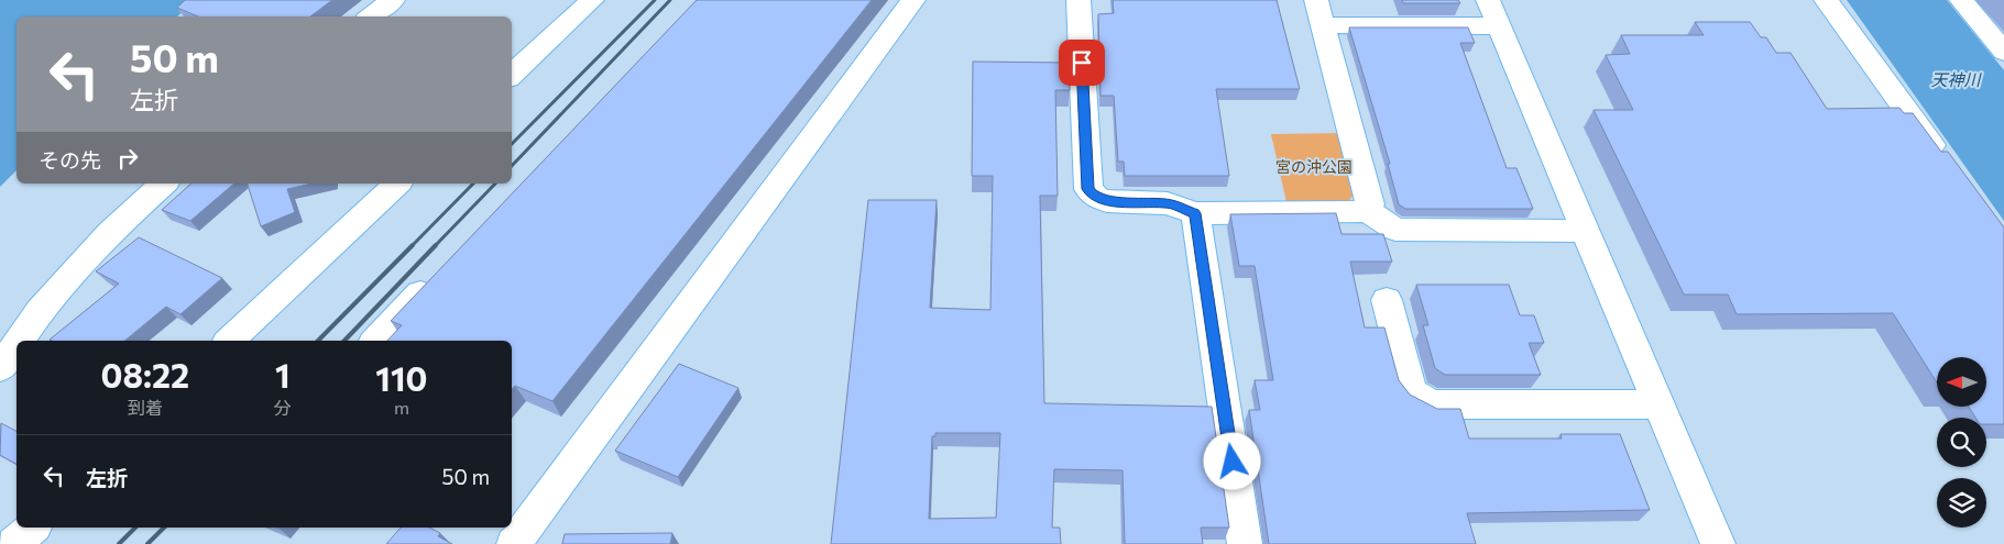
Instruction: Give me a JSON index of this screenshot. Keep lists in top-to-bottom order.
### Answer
{
  "water": ["天神川"],
  "parks": ["宮の沖公園"],
  "north": "left",
  "page": {
    "turn": ["50 m", "左折"],
    "then": "その先",
    "eta": [
      "08:22",
      "到着",
      "1",
      "分",
      "110",
      "m"
    ],
    "list": [
      {
        "name": "左折",
        "value": "50 m"
      }
    ]
  }
}
